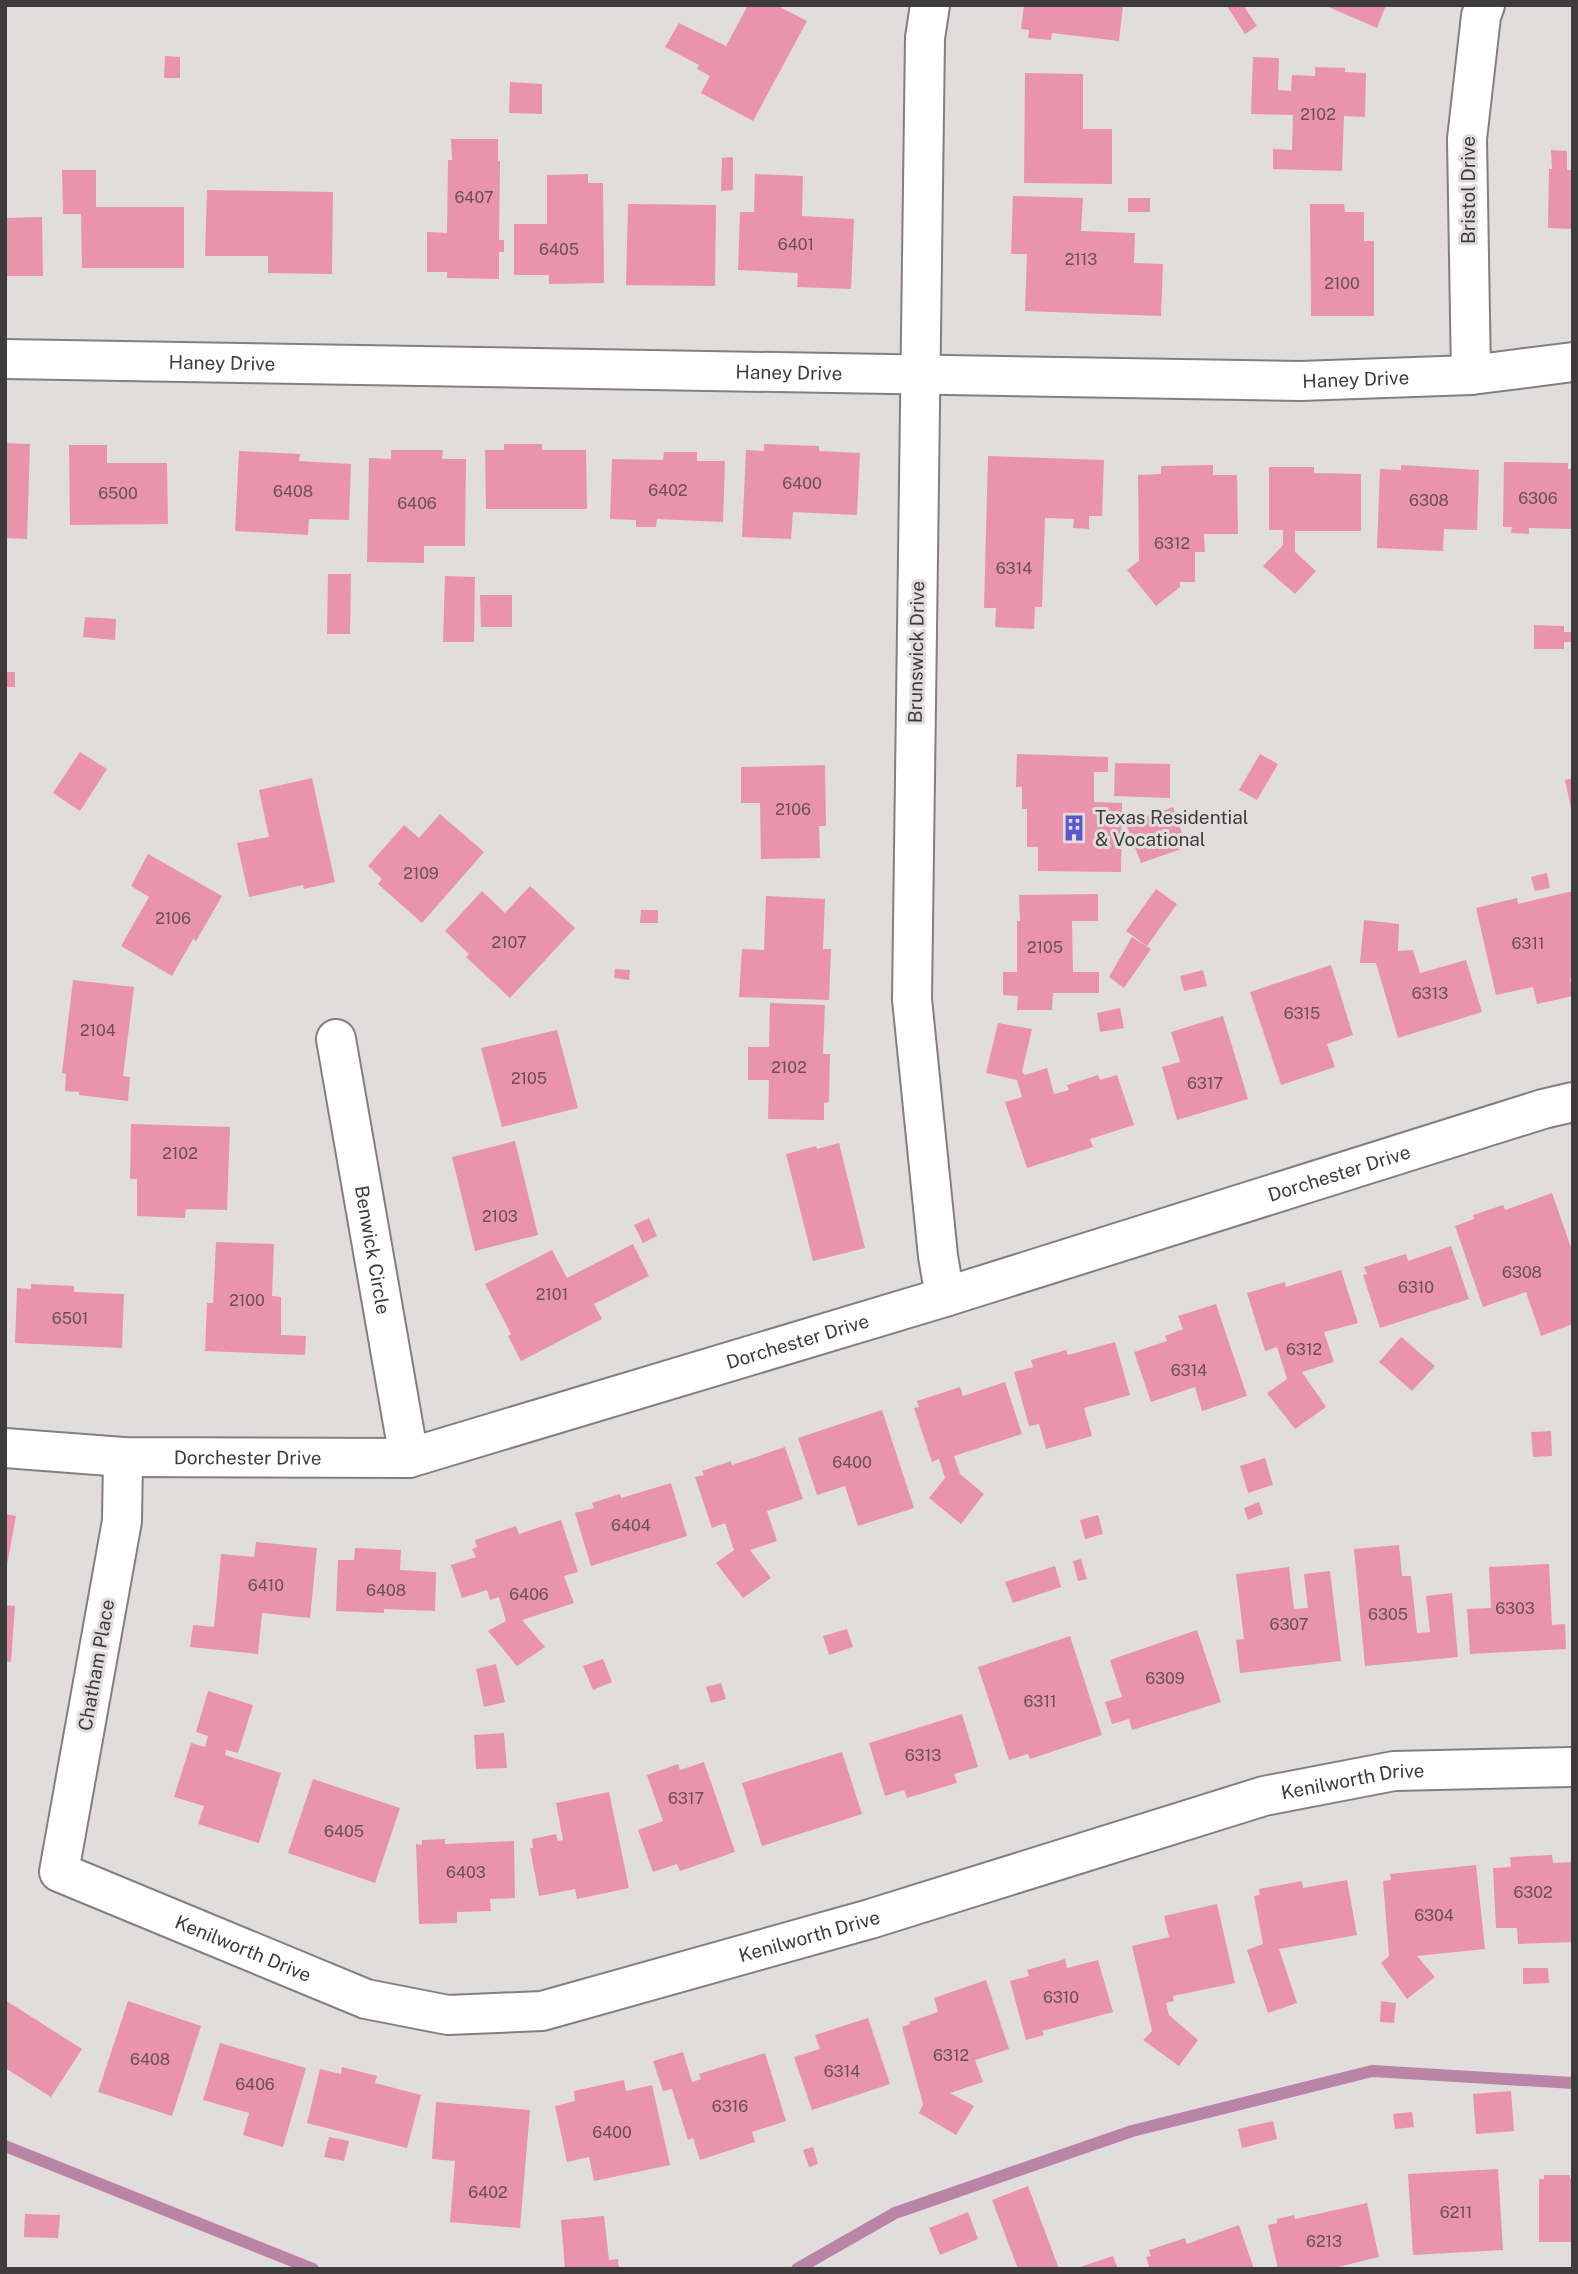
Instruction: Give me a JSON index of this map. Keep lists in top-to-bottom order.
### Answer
{
  "streets": {
    "street": [
      "Bristol Drive",
      "Haney Drive",
      "Brunswick Drive",
      "Dorchester Drive",
      "Benwick Circle",
      "Chatham Place",
      "Kenilworth Drive"
    ]
  },
  "crossings": [
    ["Bristol Drive", "Haney Drive"],
    ["Haney Drive", "Brunswick Drive"],
    ["Brunswick Drive", "Dorchester Drive"],
    ["Dorchester Drive", "Benwick Circle"],
    ["Dorchester Drive", "Chatham Place"],
    ["Chatham Place", "Kenilworth Drive"]
  ],
  "places": {
    "building": ["Texas Residential & Vocational"]
  },
  "house_numbers": [
    "2102",
    "6407",
    "6401",
    "6405",
    "2113",
    "2100",
    "6400",
    "6402",
    "6408",
    "6500",
    "6306",
    "6308",
    "6406",
    "6312",
    "6314",
    "2106",
    "2109",
    "2106",
    "2107",
    "6311",
    "2105",
    "6313",
    "6315",
    "2104",
    "2102",
    "2105",
    "6317",
    "2102",
    "2103",
    "6308",
    "6310",
    "2101",
    "2100",
    "6501",
    "6312",
    "6314",
    "6400",
    "6404",
    "6410",
    "6408",
    "6406",
    "6303",
    "6305",
    "6307",
    "6309",
    "6311",
    "6313",
    "6317",
    "6405",
    "6403",
    "6302",
    "6304",
    "6310",
    "6312",
    "6408",
    "6314",
    "6406",
    "6316",
    "6400",
    "6402",
    "6211",
    "6213"
  ]
}
